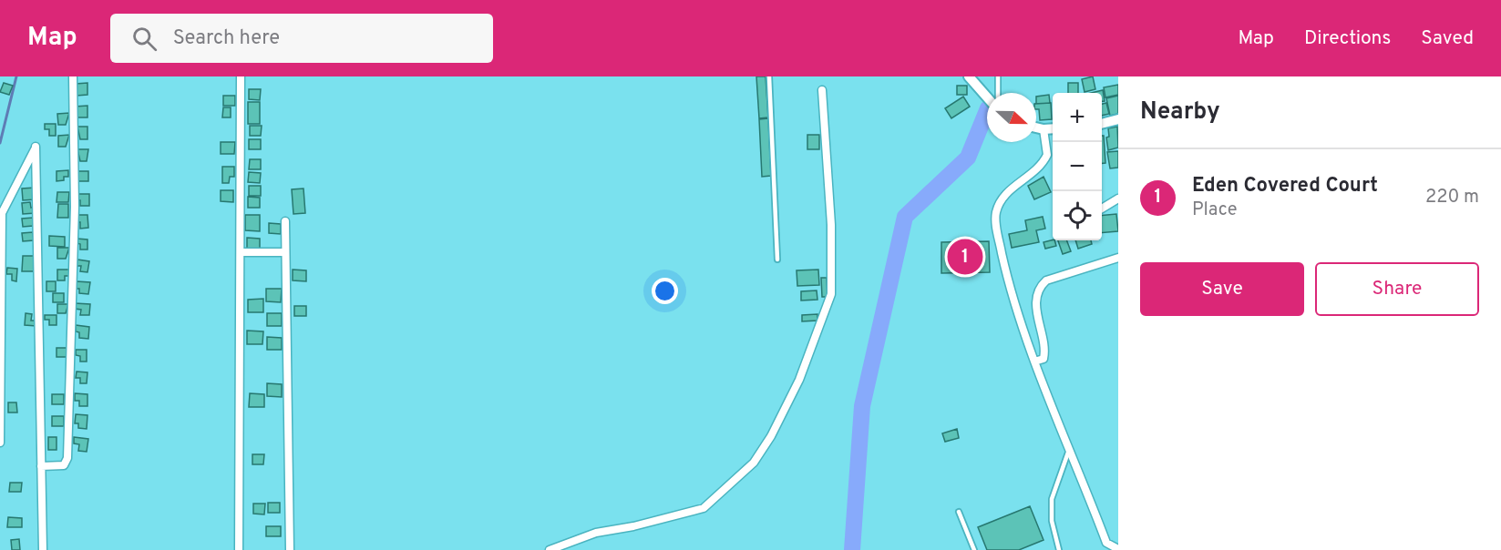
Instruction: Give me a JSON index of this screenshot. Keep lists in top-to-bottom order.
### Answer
{
  "north": "right",
  "page": {
    "header": "Map",
    "search": "Search here",
    "nav": ["Map", "Directions", "Saved"],
    "heading": "Nearby",
    "map_buttons": ["+", "−"],
    "list": [
      {
        "mark": "1",
        "name": "Eden Covered Court",
        "note": "Place",
        "value": "220 m"
      }
    ],
    "pins": "1",
    "buttons": ["Save", "Share"]
  }
}
